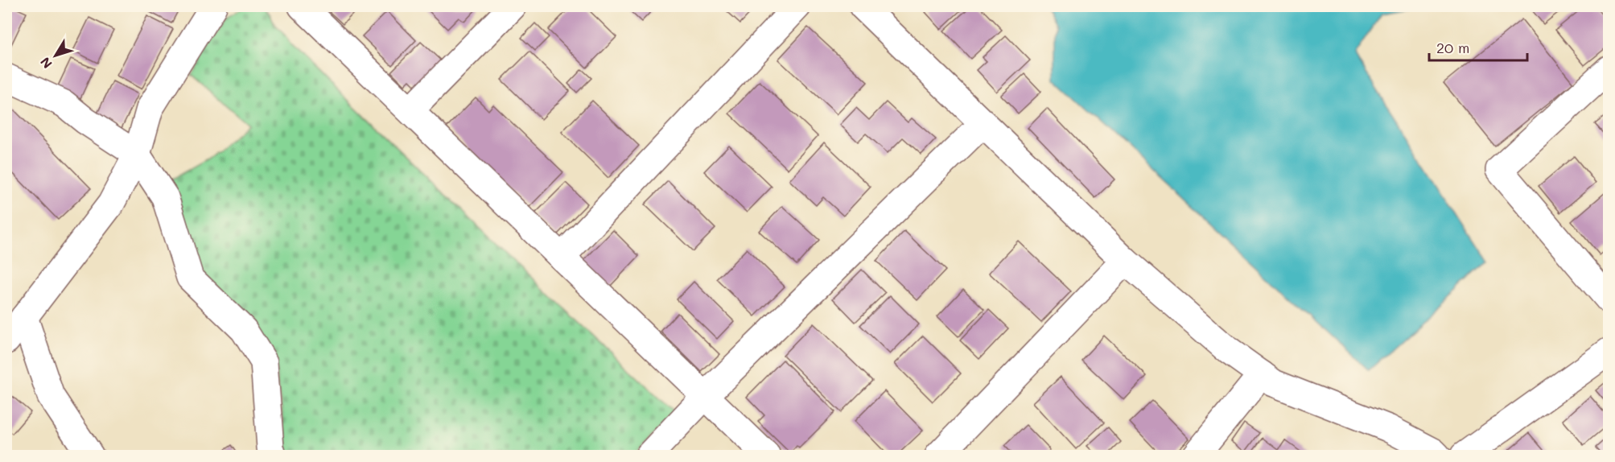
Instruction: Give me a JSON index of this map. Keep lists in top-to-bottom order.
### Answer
{
  "scale_bar": "20 m",
  "north": "bottom left"
}
